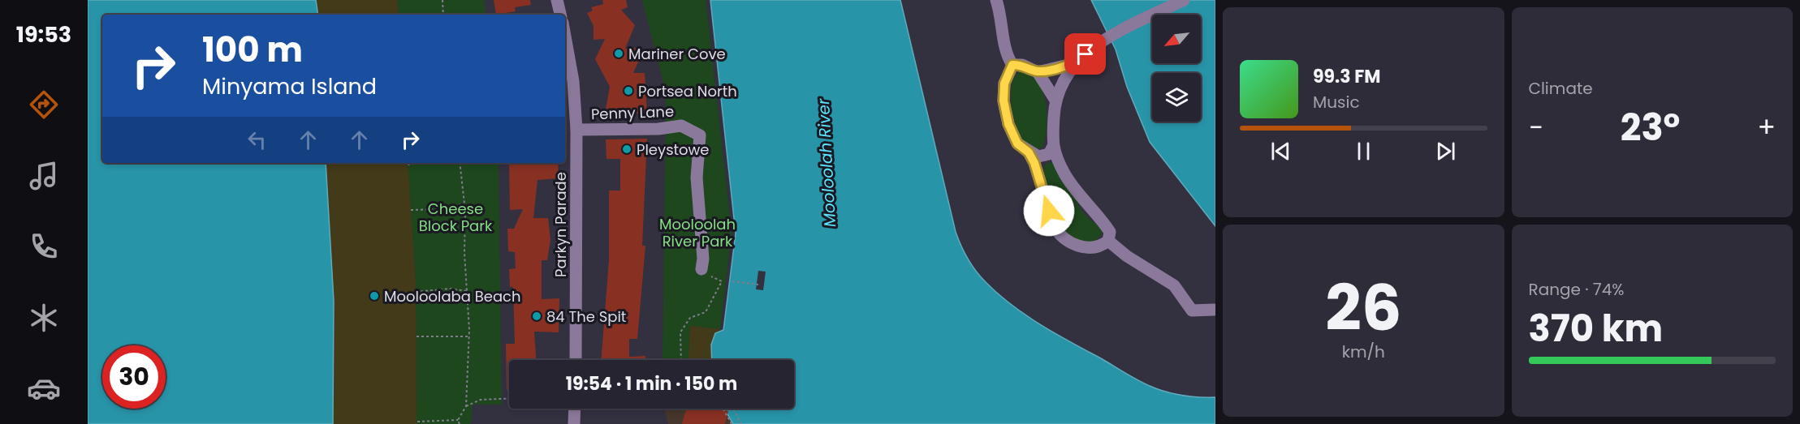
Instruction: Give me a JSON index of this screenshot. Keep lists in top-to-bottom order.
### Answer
{
  "streets": {
    "street": ["Penny Lane", "Parkyn Parade"]
  },
  "crossings": [
    ["Penny Lane", "Parkyn Parade"]
  ],
  "water": ["Mooloolah River"],
  "parks": ["Cheese Block Park", "Mooloolah River Park"],
  "places": [
    "Mariner Cove",
    "Portsea North",
    "Pleystowe",
    "Mooloolaba Beach",
    "84 The Spit"
  ],
  "north": "bottom left",
  "page": {
    "tabs": "19:53",
    "tile": [
      "Climate",
      ["26", "km/h"],
      ["Range · 74%", "370 km"]
    ],
    "turn": ["100 m", "Minyama Island"],
    "song": ["99.3 FM", "Music"],
    "heat": ["−", "23°", "+"],
    "limit": "30",
    "trip": "19:54 · 1 min · 150 m"
  }
}
